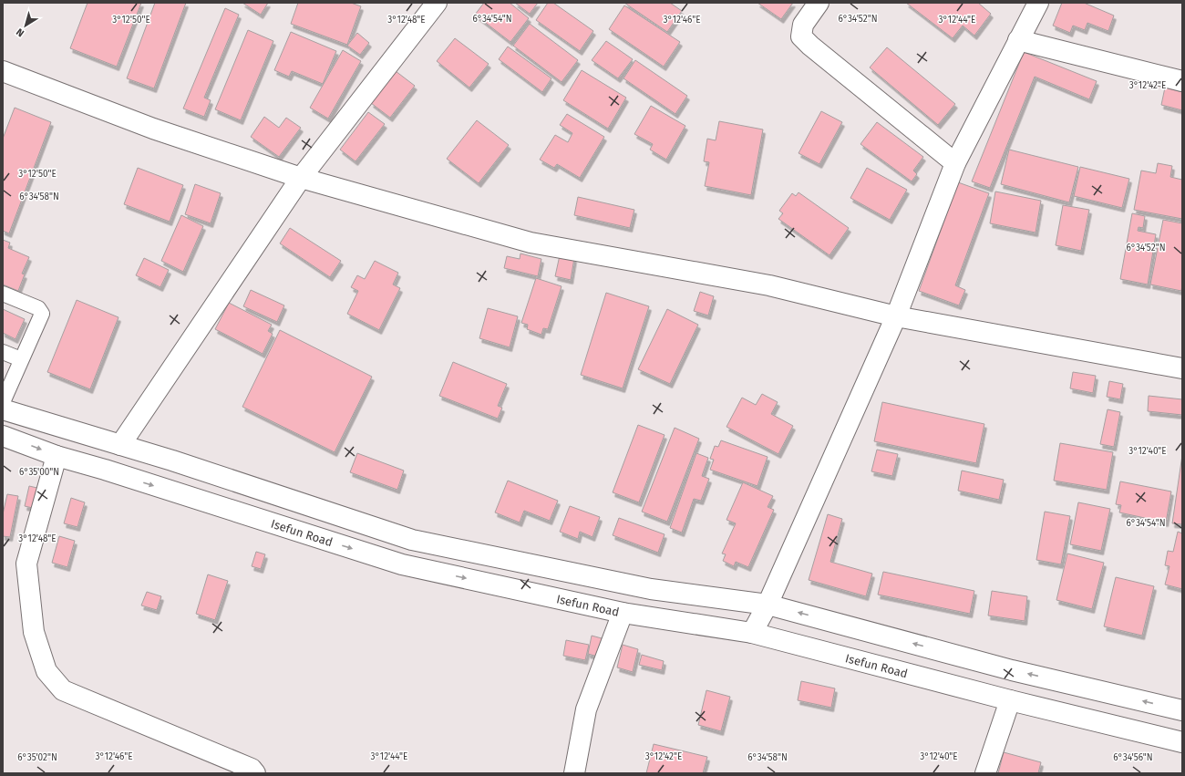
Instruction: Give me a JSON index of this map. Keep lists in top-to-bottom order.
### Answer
{
  "streets": {
    "street": ["Isefun Road"]
  },
  "north": "bottom left",
  "coordinates": [
    "6°34'54\"N",
    "6°34'52\"N",
    "3°12'50\"E",
    "3°12'48\"E",
    "3°12'46\"E",
    "3°12'44\"E",
    "3°12'42\"E",
    "6°34'58\"N",
    "3°12'40\"E",
    "6°35'00\"N",
    "6°35'02\"N",
    "6°34'56\"N"
  ]
}
